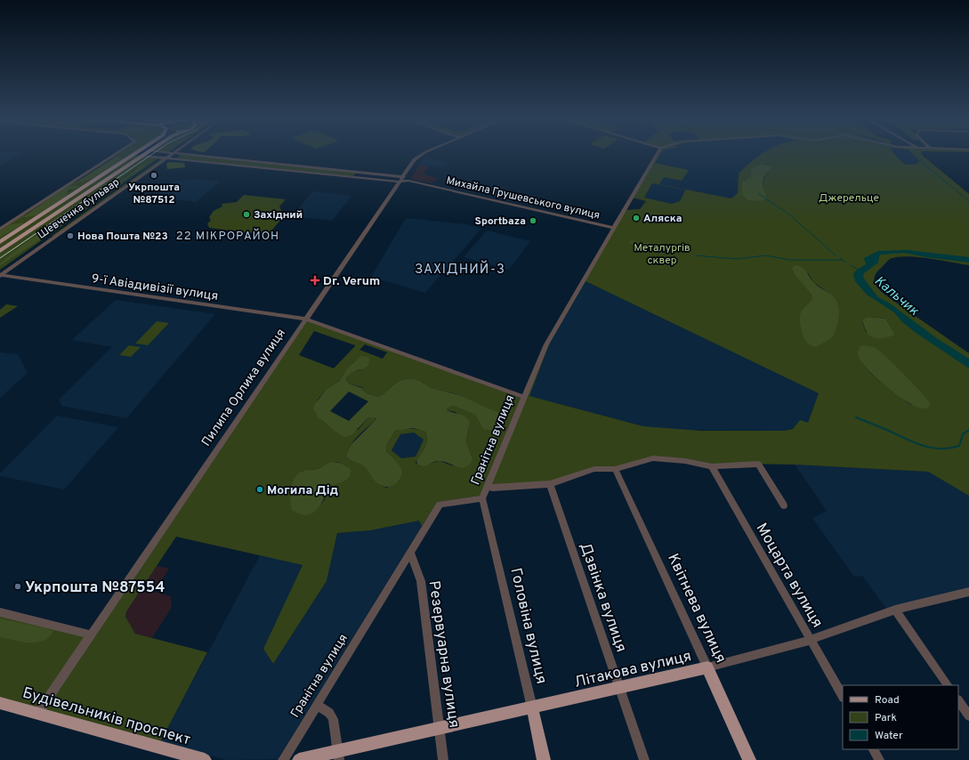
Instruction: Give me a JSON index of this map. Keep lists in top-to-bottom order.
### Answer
{
  "streets": {
    "main road": [
      "Михайла Грушевського вулиця",
      "Шевченка бульвар",
      "Квітнева вулиця",
      "Головіна вулиця",
      "Літакова вулиця",
      "Будівельників проспект"
    ],
    "street": [
      "9-ї Авіадивізії вулиця",
      "Пилипа Орлика вулиця",
      "Гранітна вулиця",
      "Моцарта вулиця",
      "Дзвінка вулиця",
      "Резервуарна вулиця"
    ]
  },
  "crossings": [
    ["Михайла Грушевського вулиця", "Шевченка бульвар"],
    ["Михайла Грушевського вулиця", "Пилипа Орлика вулиця"],
    ["Михайла Грушевського вулиця", "Гранітна вулиця"],
    ["Шевченка бульвар", "9-ї Авіадивізії вулиця"],
    ["9-ї Авіадивізії вулиця", "Пилипа Орлика вулиця"],
    ["9-ї Авіадивізії вулиця", "Гранітна вулиця"],
    ["Пилипа Орлика вулиця", "Будівельників проспект"],
    ["Гранітна вулиця", "Головіна вулиця"],
    ["Гранітна вулиця", "Резервуарна вулиця"],
    ["Моцарта вулиця", "Літакова вулиця"],
    ["Дзвінка вулиця", "Літакова вулиця"],
    ["Квітнева вулиця", "Літакова вулиця"],
    ["Головіна вулиця", "Літакова вулиця"],
    ["Резервуарна вулиця", "Літакова вулиця"]
  ],
  "districts": ["22 МІКРОРАЙОН", "ЗАХІДНИЙ-3"],
  "water": ["Кальчик"],
  "parks": ["Джерельце", "Металургів сквер"],
  "places": {
    "other": [
      "Укрпошта №87512",
      "Західний",
      "Аляска",
      "Sportbaza",
      "Нова Пошта №23",
      "Могила Дiд",
      "Укрпошта №87554"
    ],
    "health": ["Dr. Verum"]
  },
  "legend": ["Road", "Park", "Water"]
}
